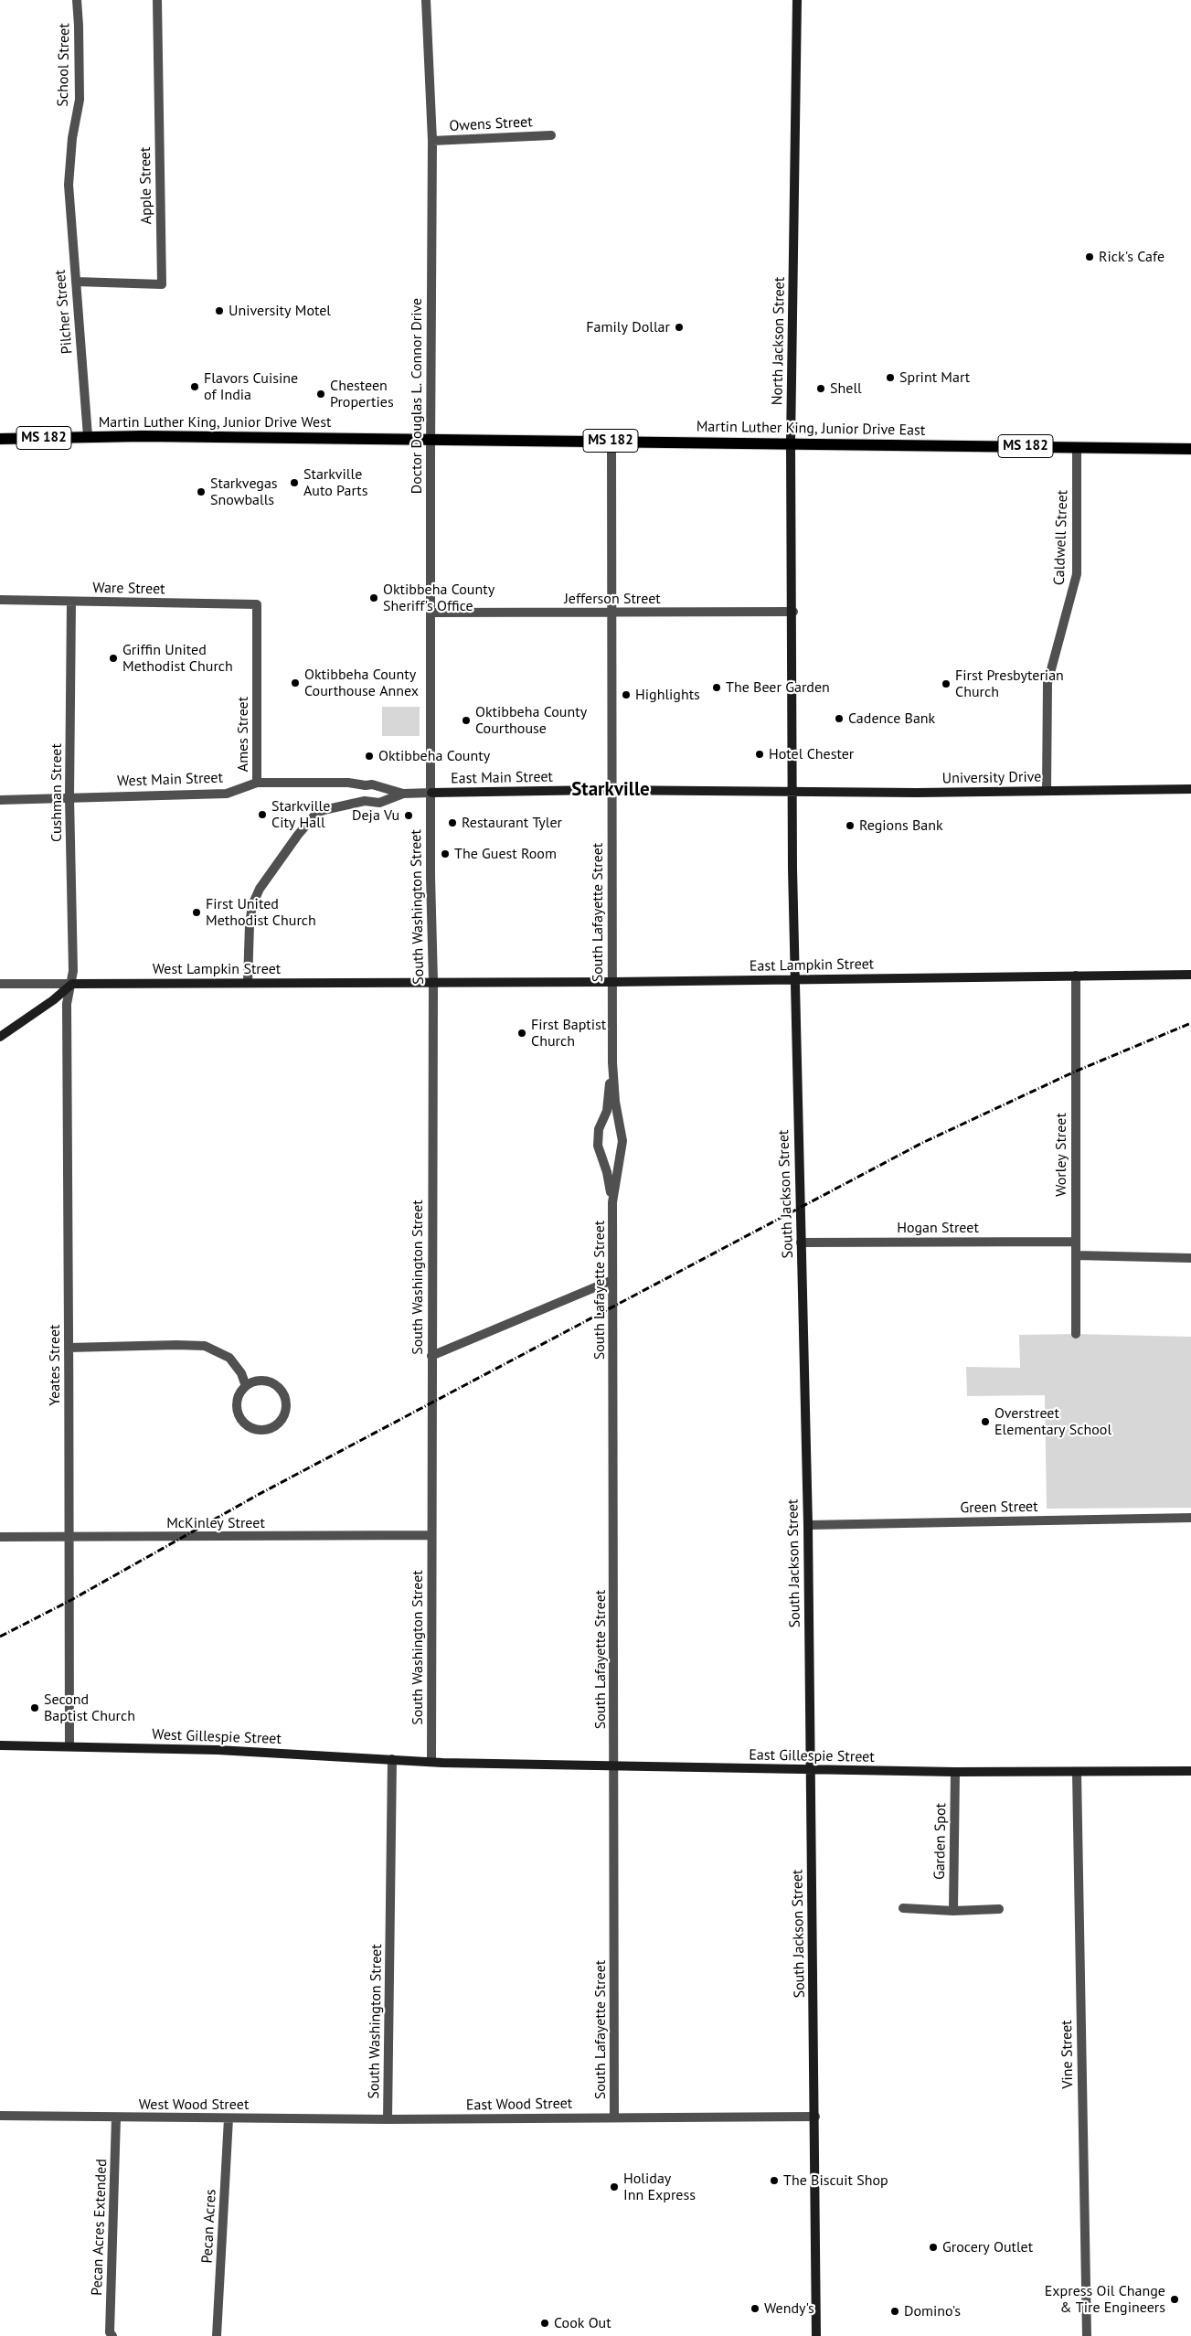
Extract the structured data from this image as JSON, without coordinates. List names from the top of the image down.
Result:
{
  "streets": {
    "main road": ["Martin Luther King, Junior Drive West", "Martin Luther King, Junior Drive East", "MS 182"],
    "street": [
      "School Street",
      "Owens Street",
      "Apple Street",
      "Pilcher Street",
      "North Jackson Street",
      "Doctor Douglas L. Connor Drive",
      "Caldwell Street",
      "Ware Street",
      "Jefferson Street",
      "Ames Street",
      "East Main Street",
      "University Drive",
      "West Main Street",
      "Cushman Street",
      "South Washington Street",
      "South Lafayette Street",
      "East Lampkin Street",
      "West Lampkin Street",
      "Worley Street",
      "South Jackson Street",
      "Hogan Street",
      "Yeates Street",
      "Green Street",
      "McKinley Street",
      "West Gillespie Street",
      "East Gillespie Street",
      "Garden Spot",
      "Vine Street",
      "West Wood Street",
      "East Wood Street",
      "Pecan Acres",
      "Pecan Acres Extended"
    ]
  },
  "crossings": [
    ["School Street", "Pilcher Street"],
    ["Owens Street", "Doctor Douglas L. Connor Drive"],
    ["Apple Street", "Pilcher Street"],
    ["Pilcher Street", "Martin Luther King, Junior Drive West"],
    ["North Jackson Street", "Martin Luther King, Junior Drive East"],
    ["North Jackson Street", "Jefferson Street"],
    ["North Jackson Street", "East Main Street"],
    ["North Jackson Street", "University Drive"],
    ["North Jackson Street", "South Jackson Street"],
    ["Doctor Douglas L. Connor Drive", "Martin Luther King, Junior Drive West"],
    ["Doctor Douglas L. Connor Drive", "Martin Luther King, Junior Drive East"],
    ["Doctor Douglas L. Connor Drive", "Jefferson Street"],
    ["Doctor Douglas L. Connor Drive", "East Main Street"],
    ["Doctor Douglas L. Connor Drive", "West Main Street"],
    ["Doctor Douglas L. Connor Drive", "South Washington Street"],
    ["Martin Luther King, Junior Drive West", "Martin Luther King, Junior Drive East"],
    ["Martin Luther King, Junior Drive East", "Caldwell Street"],
    ["Martin Luther King, Junior Drive East", "South Lafayette Street"],
    ["Caldwell Street", "University Drive"],
    ["Ware Street", "Ames Street"],
    ["Ware Street", "Cushman Street"],
    ["Jefferson Street", "South Lafayette Street"],
    ["Ames Street", "West Main Street"],
    ["East Main Street", "University Drive"],
    ["East Main Street", "West Main Street"],
    ["East Main Street", "South Washington Street"],
    ["East Main Street", "South Lafayette Street"],
    ["East Main Street", "South Jackson Street"],
    ["University Drive", "South Jackson Street"],
    ["West Main Street", "Cushman Street"],
    ["West Main Street", "South Washington Street"],
    ["Cushman Street", "West Lampkin Street"],
    ["Cushman Street", "Yeates Street"],
    ["South Washington Street", "East Lampkin Street"],
    ["South Washington Street", "West Lampkin Street"],
    ["South Washington Street", "McKinley Street"],
    ["South Washington Street", "West Gillespie Street"],
    ["South Washington Street", "East Gillespie Street"],
    ["South Washington Street", "West Wood Street"],
    ["South Washington Street", "East Wood Street"],
    ["South Lafayette Street", "East Lampkin Street"],
    ["South Lafayette Street", "East Gillespie Street"],
    ["South Lafayette Street", "East Wood Street"],
    ["East Lampkin Street", "West Lampkin Street"],
    ["East Lampkin Street", "Worley Street"],
    ["East Lampkin Street", "South Jackson Street"],
    ["West Lampkin Street", "Yeates Street"],
    ["Worley Street", "Hogan Street"],
    ["South Jackson Street", "Hogan Street"],
    ["South Jackson Street", "Green Street"],
    ["South Jackson Street", "East Gillespie Street"],
    ["South Jackson Street", "East Wood Street"],
    ["Yeates Street", "McKinley Street"],
    ["Yeates Street", "West Gillespie Street"],
    ["West Gillespie Street", "East Gillespie Street"],
    ["East Gillespie Street", "Garden Spot"],
    ["East Gillespie Street", "Vine Street"],
    ["West Wood Street", "East Wood Street"],
    ["West Wood Street", "Pecan Acres"],
    ["West Wood Street", "Pecan Acres Extended"]
  ],
  "districts": ["Starkville"],
  "places": [
    "Rick's Cafe",
    "University Motel",
    "Family Dollar",
    "Sprint Mart",
    "Flavors Cuisine of India",
    "Shell",
    "Chesteen Properties",
    "Starkville Auto Parts",
    "Starkvegas Snowballs",
    "Oktibbeha County Sheriff's Office",
    "Griffin United Methodist Church",
    "Oktibbeha County Courthouse Annex",
    "First Presbyterian Church",
    "The Beer Garden",
    "Highlights",
    "Cadence Bank",
    "Oktibbeha County Courthouse",
    "Hotel Chester",
    "Oktibbeha County",
    "Starkville City Hall",
    "Deja Vu",
    "Restaurant Tyler",
    "Regions Bank",
    "The Guest Room",
    "First United Methodist Church",
    "First Baptist Church",
    "Overstreet Elementary School",
    "Second Baptist Church",
    "The Biscuit Shop",
    "Holiday Inn Express",
    "Grocery Outlet",
    "Express Oil Change & Tire Engineers",
    "Wendy's",
    "Domino's",
    "Cook Out"
  ]
}
